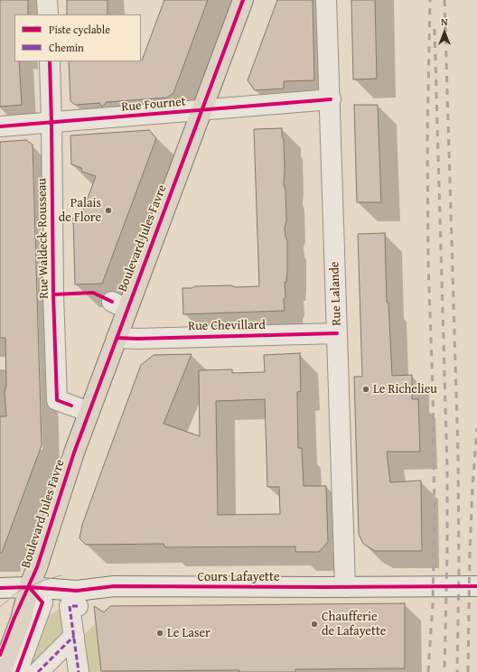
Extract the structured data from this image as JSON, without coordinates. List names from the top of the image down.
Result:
{
  "streets": {
    "main road": ["Boulevard Jules Favre"],
    "street": [
      "Rue Fournet",
      "Rue Waldeck-Rousseau",
      "Rue Lalande",
      "Rue Chevillard",
      "Cours Lafayette"
    ]
  },
  "crossings": [
    ["Rue Fournet", "Rue Waldeck-Rousseau"],
    ["Rue Fournet", "Boulevard Jules Favre"],
    ["Rue Fournet", "Rue Lalande"],
    ["Rue Waldeck-Rousseau", "Boulevard Jules Favre"],
    ["Boulevard Jules Favre", "Rue Chevillard"],
    ["Boulevard Jules Favre", "Cours Lafayette"],
    ["Rue Lalande", "Rue Chevillard"],
    ["Rue Lalande", "Cours Lafayette"]
  ],
  "places": [
    "Palais de Flore",
    "Le Richelieu",
    "Chaufferie de Lafayette",
    "Le Laser"
  ],
  "legend": ["Piste cyclable", "Chemin"],
  "north": "top"
}
